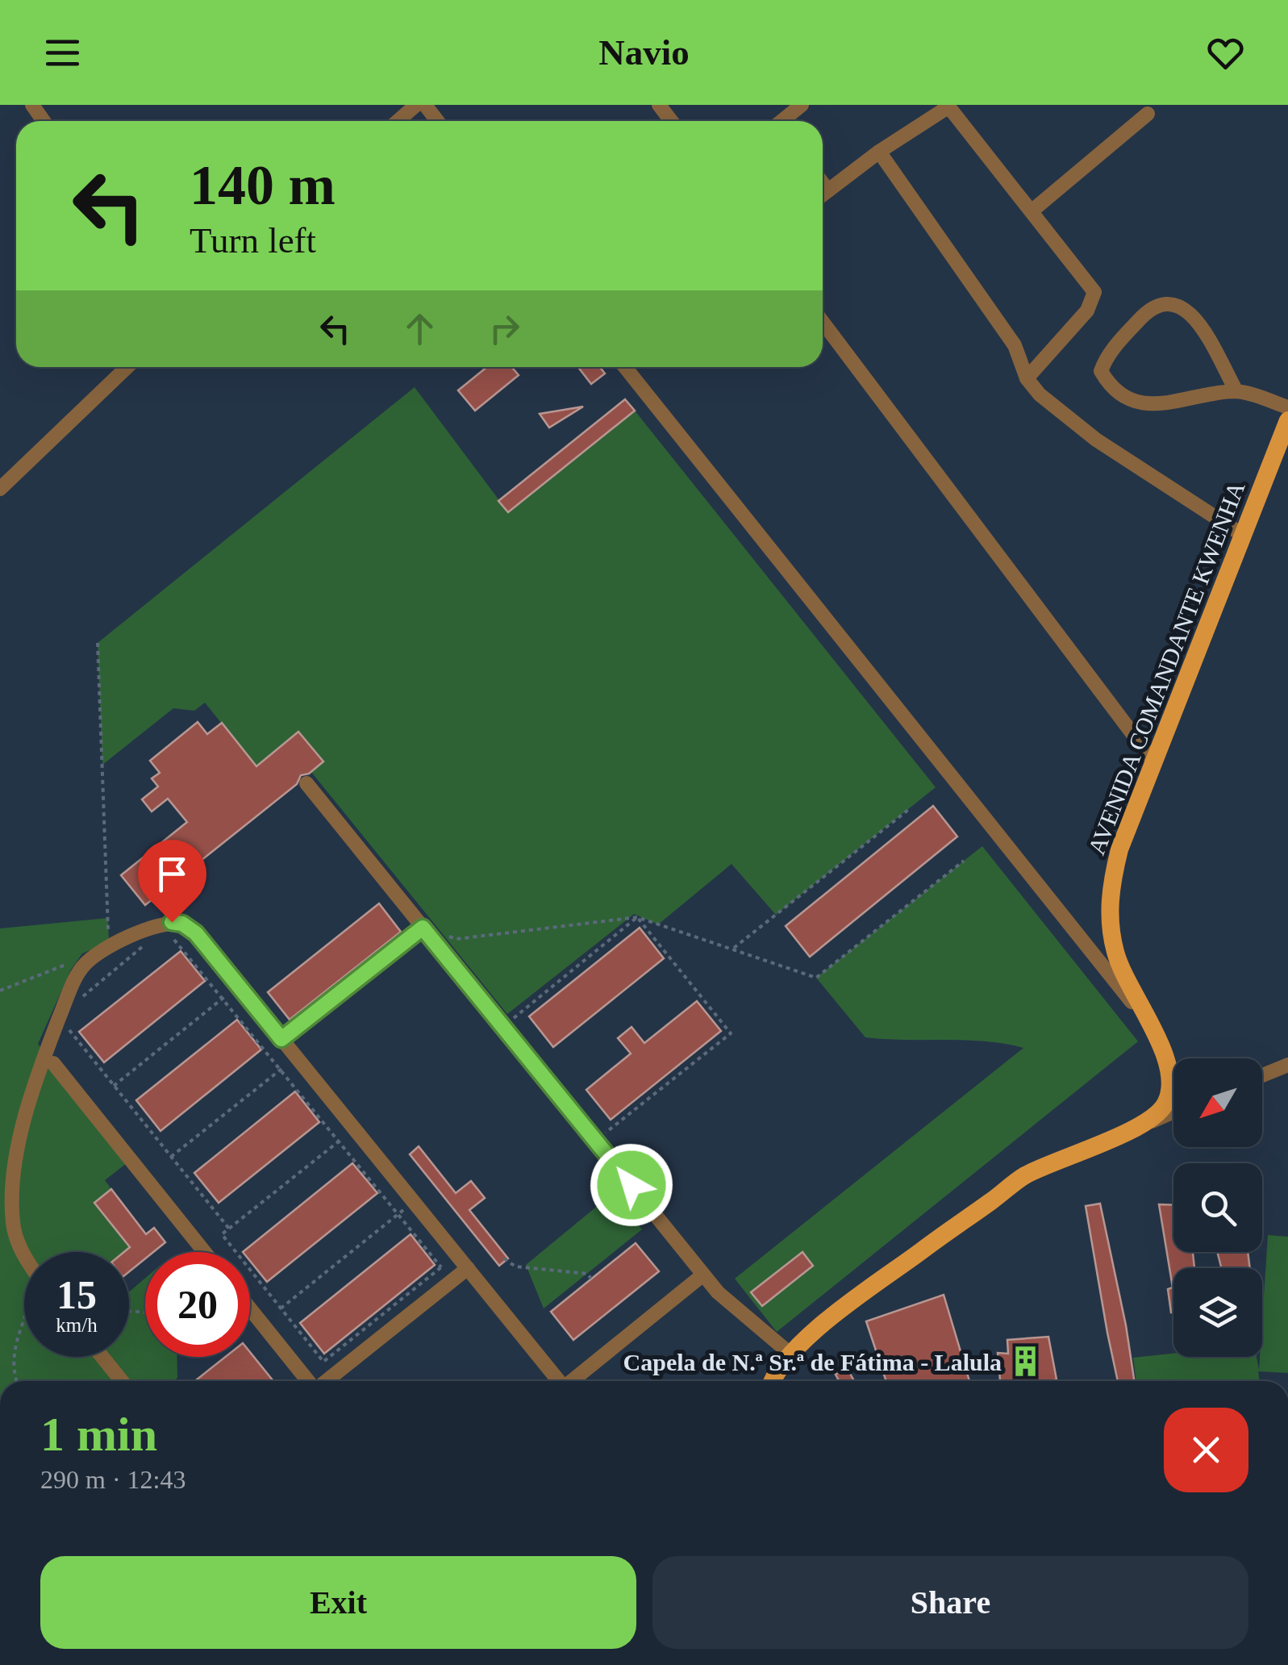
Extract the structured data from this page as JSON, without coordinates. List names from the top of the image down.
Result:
{
  "streets": {
    "main road": ["AVENIDA COMANDANTE KWENHA"]
  },
  "places": {
    "building": ["Capela de N.ª Sr.ª de Fátima - Lalula"]
  },
  "north": "bottom left",
  "page": {
    "header": "Navio",
    "turn": ["140 m", "Turn left"],
    "speed": "15 km/h",
    "limit": "20",
    "heading": ["1 min", "290 m · 12:43"],
    "buttons": ["Exit", "Share"]
  }
}
